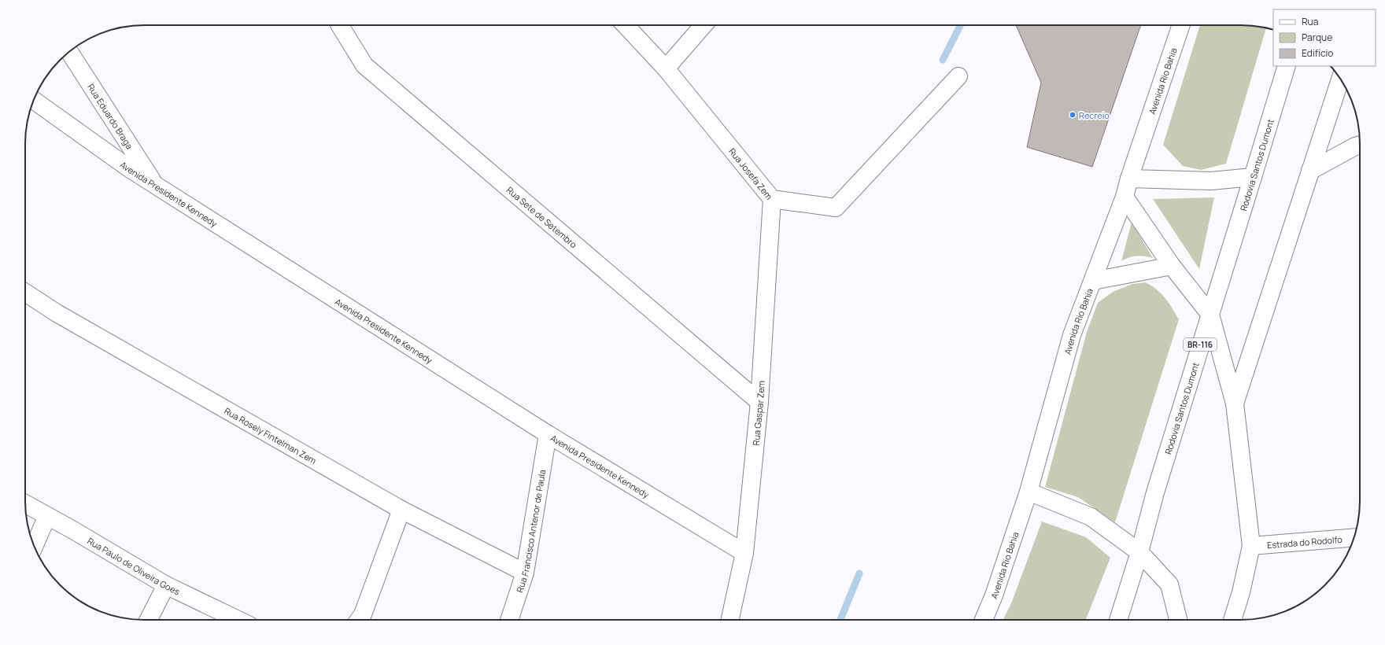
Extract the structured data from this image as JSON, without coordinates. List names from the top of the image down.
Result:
{
  "streets": {
    "main road": [
      "Avenida Rio Bahia",
      "Rua Eduardo Braga",
      "Rodovia Santos Dumont",
      "Rua Josefa Zem",
      "Avenida Presidente Kennedy",
      "Rua Sete de Setembro",
      "BR-116",
      "Rua Gaspar Zem",
      "Rua Rosely Fintelman Zem",
      "Rua Francisco Antenor de Paula",
      "Estrada do Rodolfo",
      "Rua Paulo de Oliveira Goes"
    ]
  },
  "crossings": [
    ["Rua Eduardo Braga", "Avenida Presidente Kennedy"],
    ["Rua Josefa Zem", "Rua Gaspar Zem"],
    ["Avenida Presidente Kennedy", "Rua Gaspar Zem"],
    ["Avenida Presidente Kennedy", "Rua Francisco Antenor de Paula"],
    ["Rua Sete de Setembro", "Rua Gaspar Zem"],
    ["Rua Rosely Fintelman Zem", "Rua Francisco Antenor de Paula"]
  ],
  "places": ["Recreio"],
  "legend": ["Rua", "Parque", "Edifício"]
}
